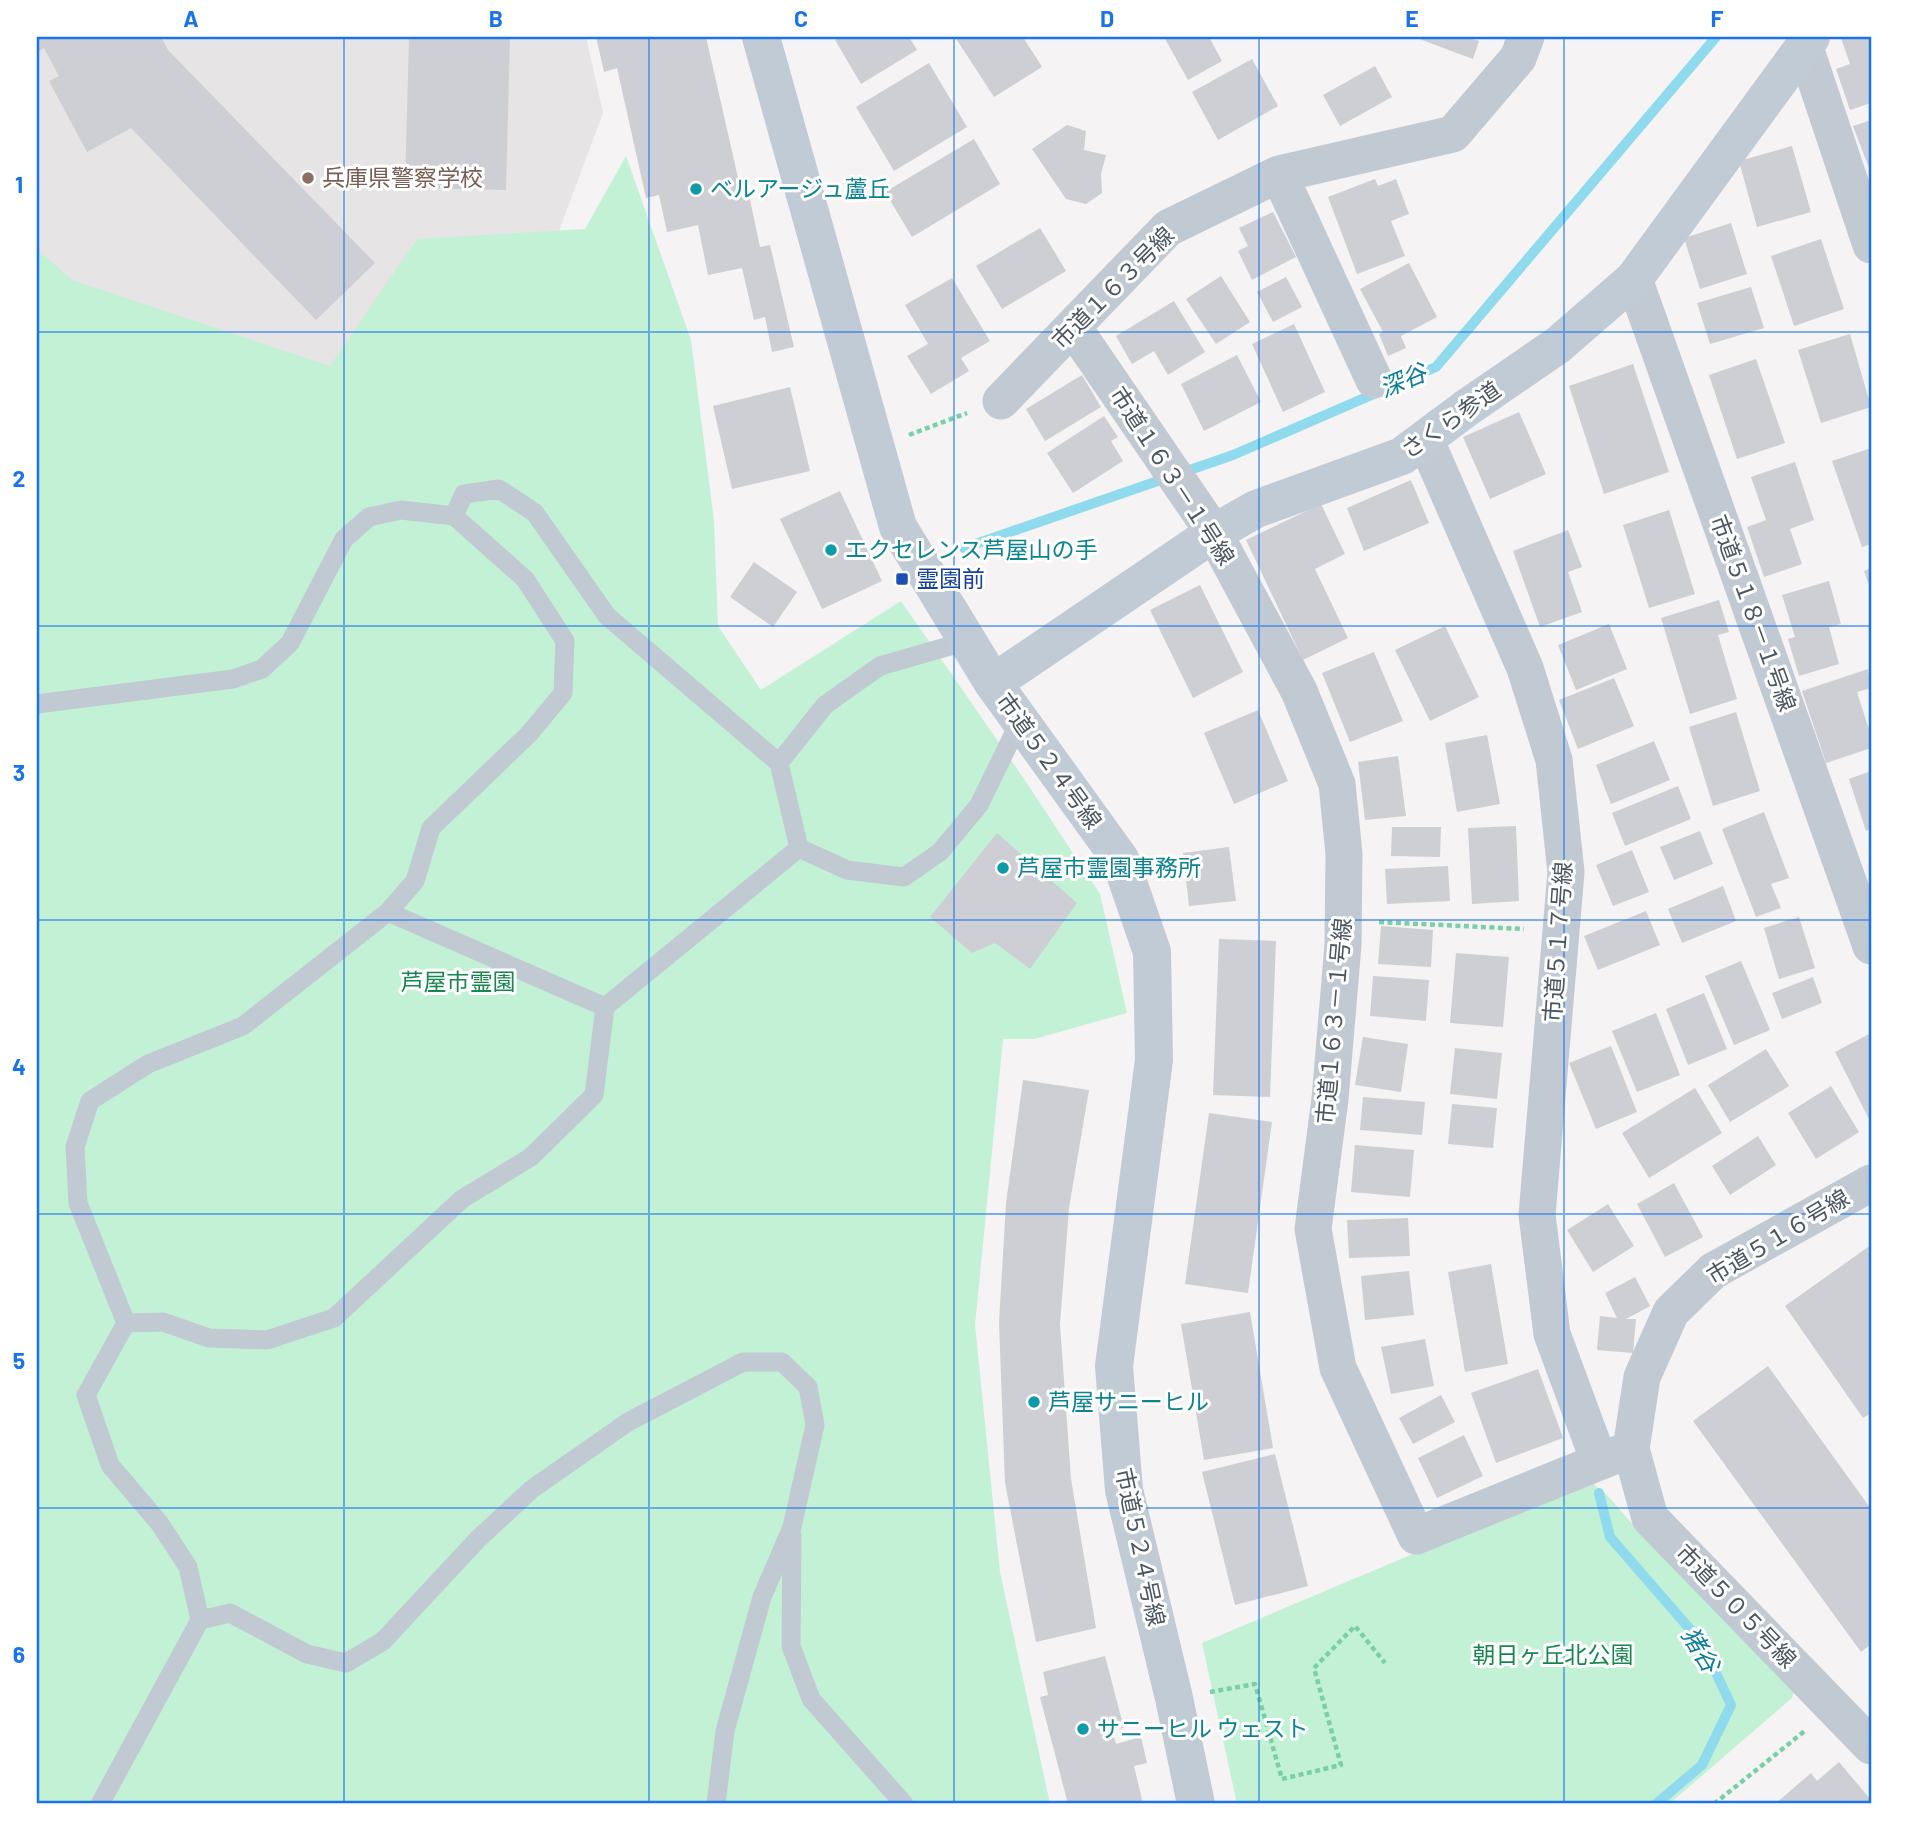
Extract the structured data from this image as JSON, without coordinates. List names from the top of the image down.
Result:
{
  "streets": {
    "street": [
      "市道１６３号線",
      "さくら参道",
      "市道１６３－１号線",
      "市道５１８－１号線",
      "市道５２４号線",
      "市道５１７号線",
      "市道５１６号線",
      "市道５０５号線"
    ]
  },
  "crossings": [
    ["市道１６３号線", "市道１６３－１号線"],
    ["さくら参道", "市道１６３－１号線"],
    ["さくら参道", "市道５１８－１号線"],
    ["さくら参道", "市道５２４号線"],
    ["さくら参道", "市道５１７号線"],
    ["市道１６３－１号線", "市道５１７号線"],
    ["市道１６３－１号線", "市道５１６号線"],
    ["市道１６３－１号線", "市道５０５号線"],
    ["市道５１７号線", "市道５１６号線"],
    ["市道５１７号線", "市道５０５号線"],
    ["市道５１６号線", "市道５０５号線"]
  ],
  "water": ["深谷", "猪谷"],
  "parks": ["芦屋市霊園", "朝日ヶ丘北公園"],
  "places": {
    "other": [
      "兵庫県警察学校",
      "ベルアージュ蘆丘",
      "エクセレンス芦屋山の手",
      "芦屋市霊園事務所",
      "芦屋サニーヒル",
      "サニーヒル ウェスト"
    ],
    "transit": ["霊園前"]
  },
  "grid": {
    "columns": [
      "A",
      "B",
      "C",
      "D",
      "E",
      "F"
    ],
    "rows": [
      "1",
      "2",
      "3",
      "4",
      "5",
      "6"
    ]
  }
}
